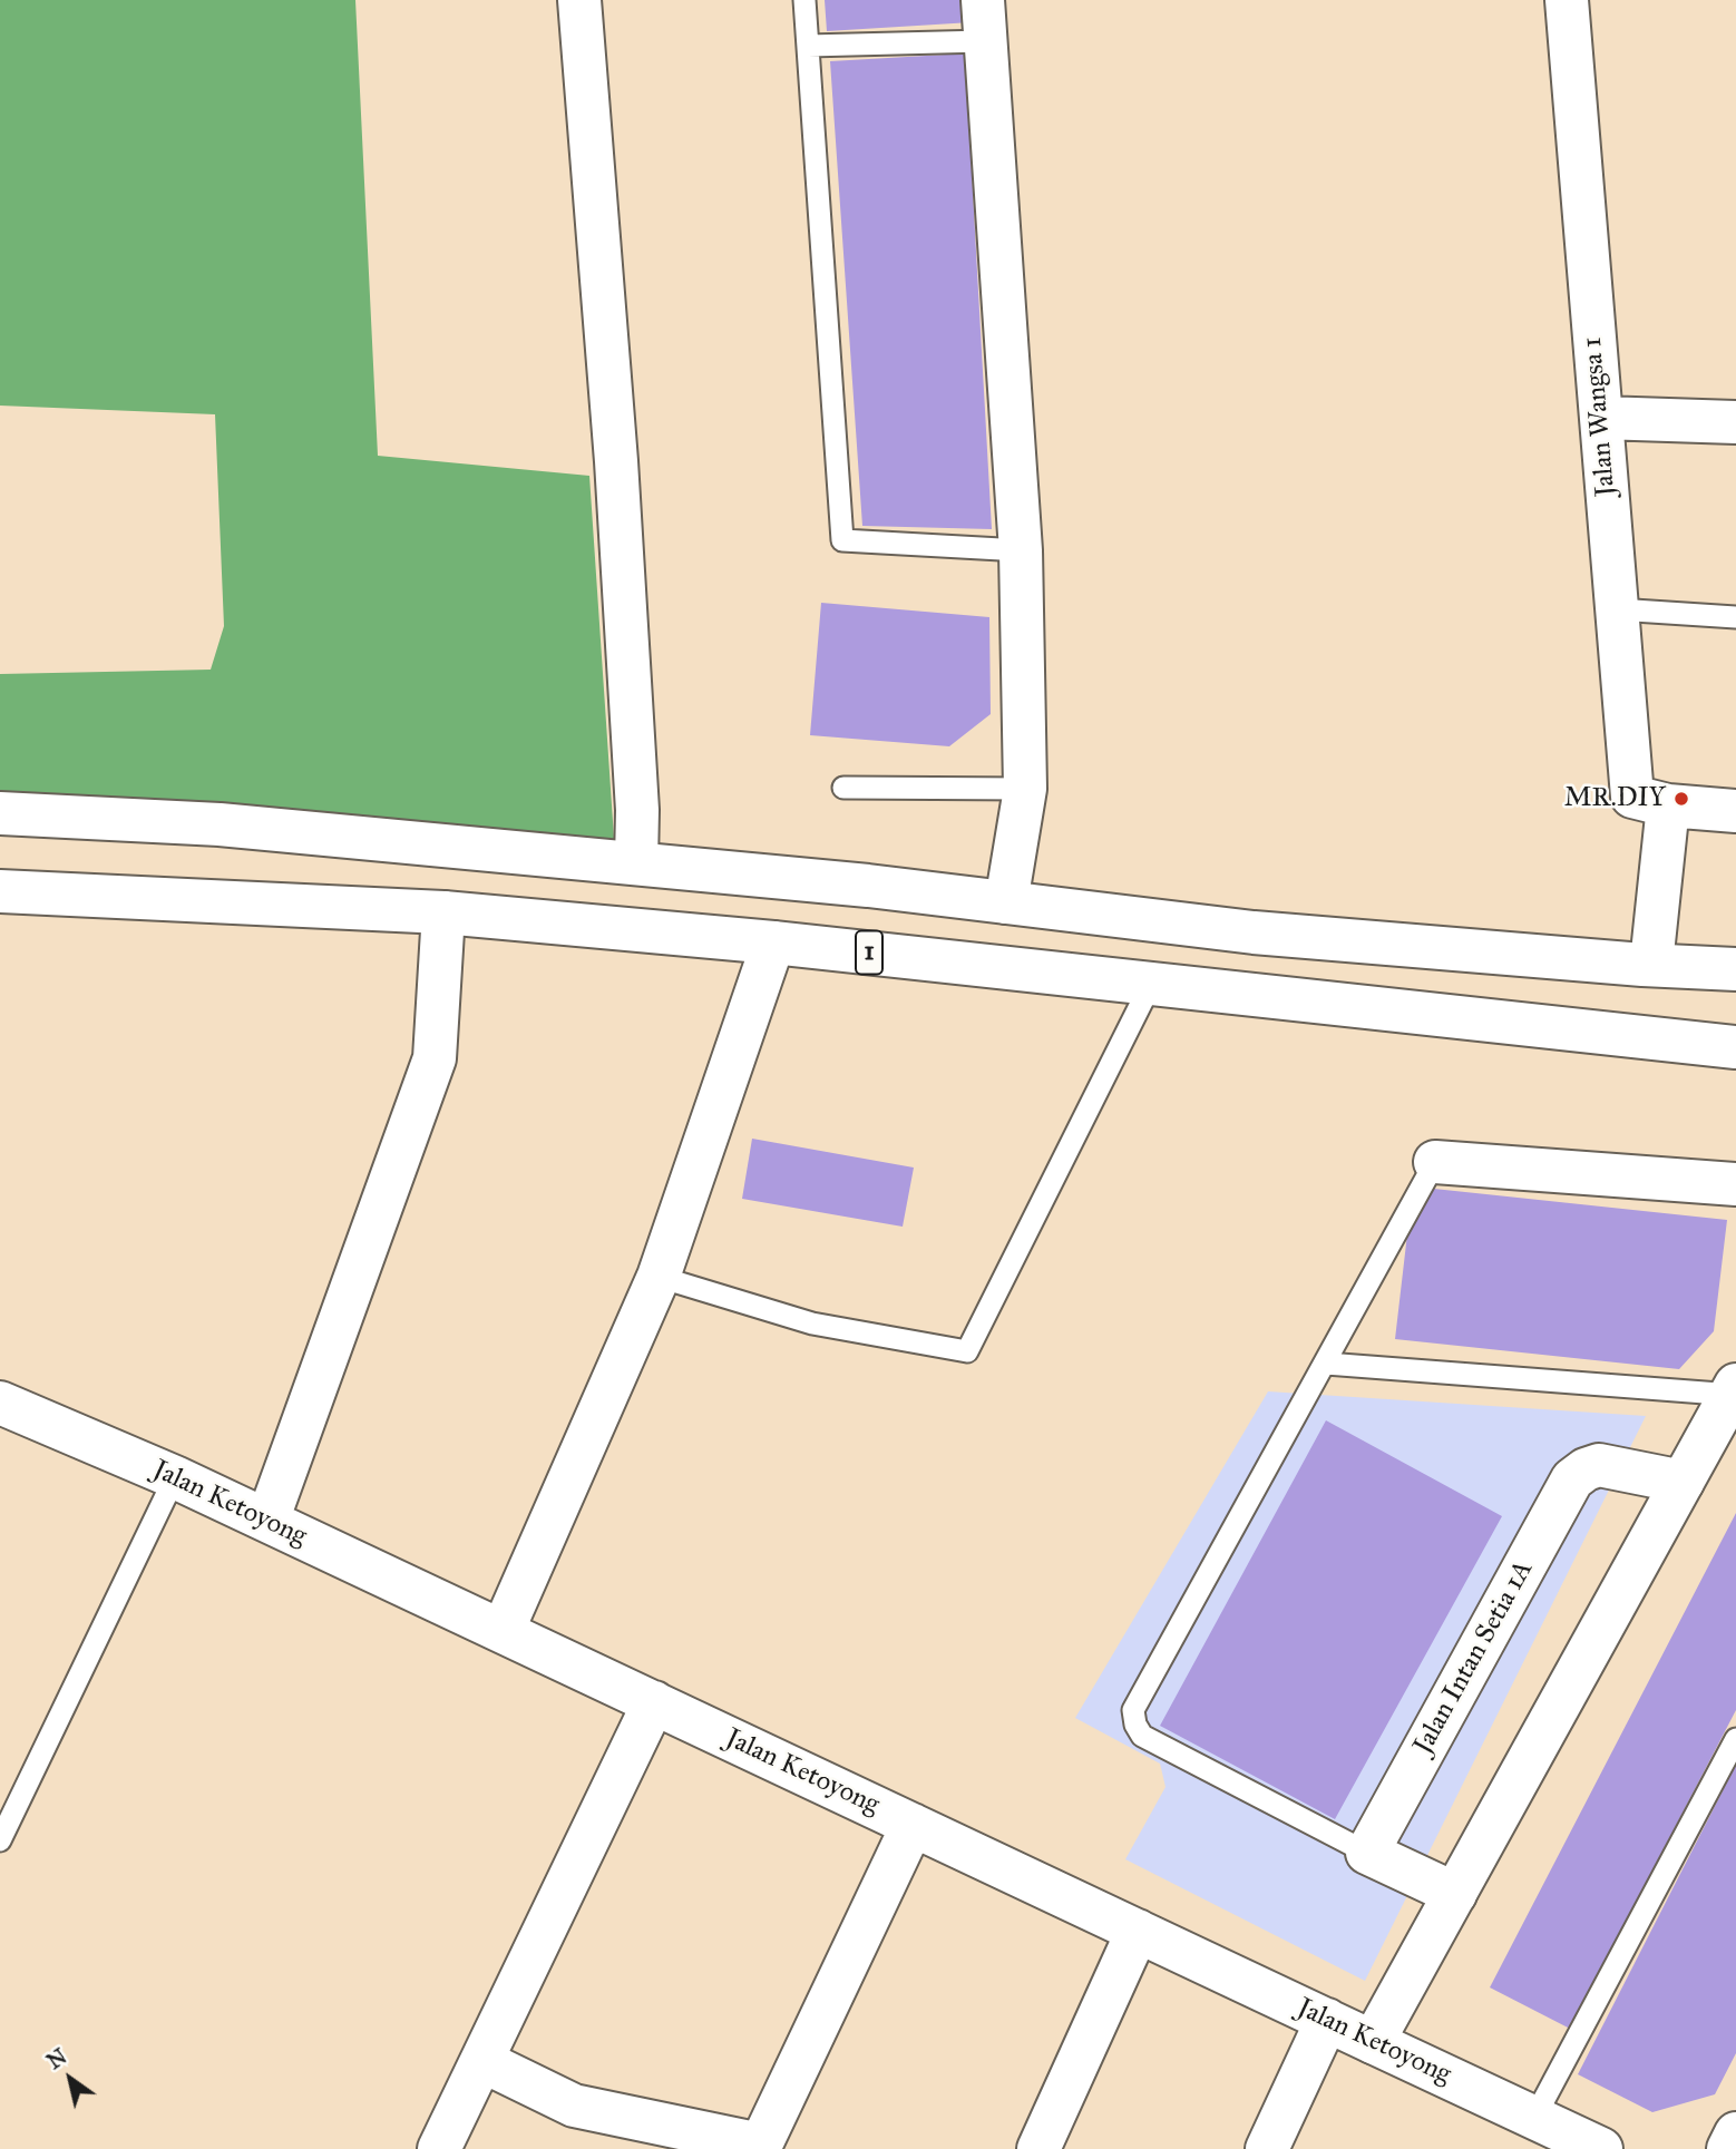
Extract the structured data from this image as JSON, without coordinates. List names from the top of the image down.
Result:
{
  "streets": {
    "street": [
      "Jalan Wangsa 1",
      "1",
      "Jalan Ketoyong",
      "Jalan Intan Setia 1A"
    ]
  },
  "places": ["MR.DIY"],
  "north": "top left"
}
